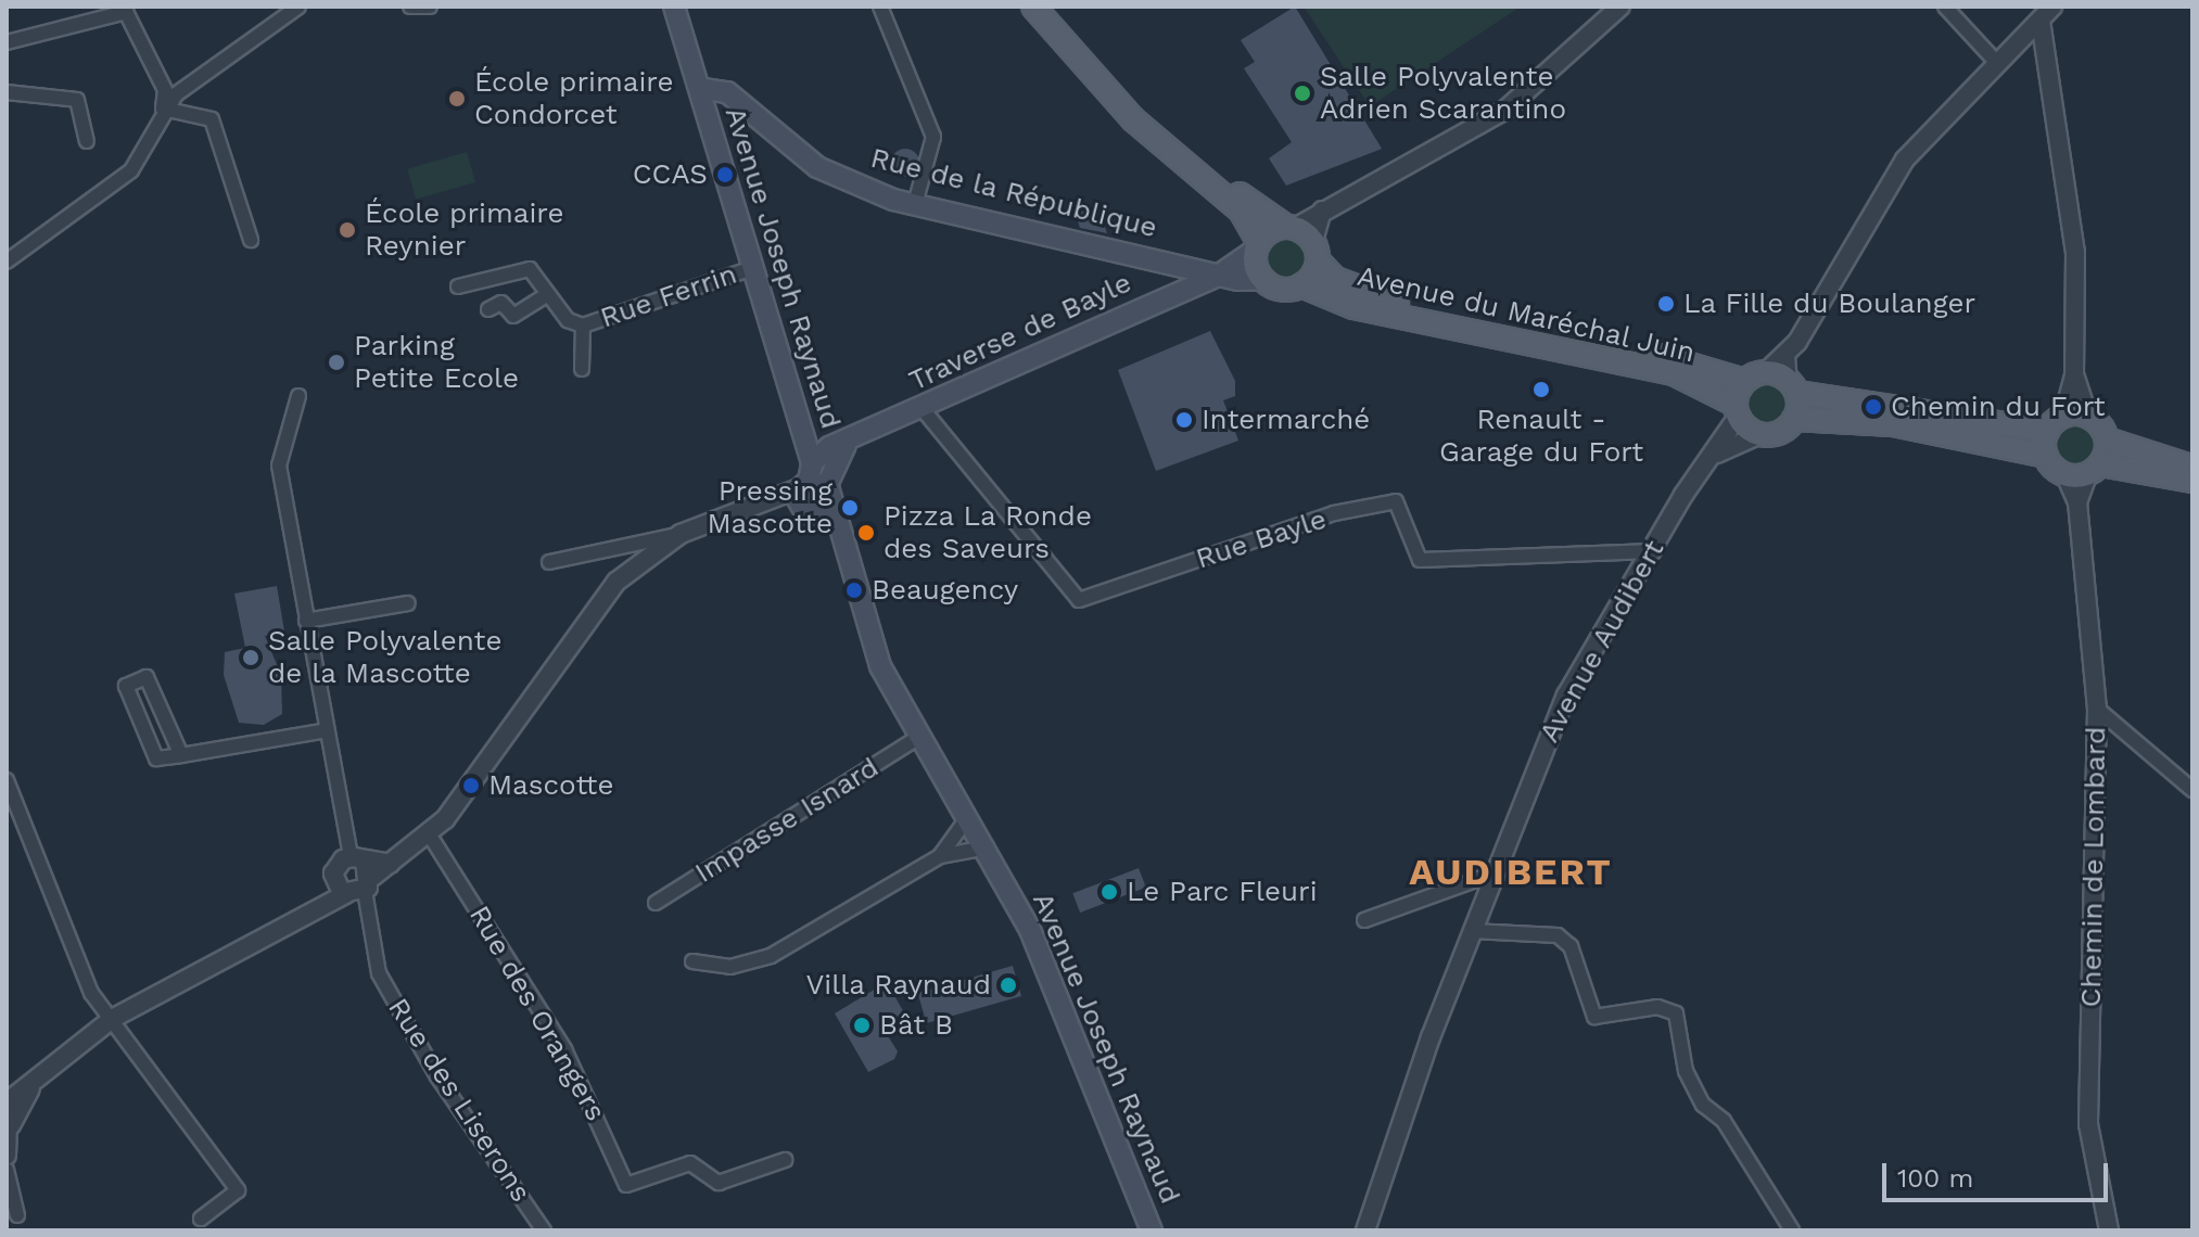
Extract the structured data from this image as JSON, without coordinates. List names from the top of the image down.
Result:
{
  "streets": {
    "main road": [
      "Rue de la République",
      "Avenue Joseph Raynaud",
      "Avenue du Maréchal Juin",
      "Traverse de Bayle"
    ],
    "street": [
      "Rue Ferrin",
      "Rue Bayle",
      "Avenue Audibert",
      "Impasse Isnard",
      "Chemin de Lombard",
      "Rue des Orangers",
      "Rue des Liserons"
    ]
  },
  "crossings": [
    ["Rue de la République", "Avenue Joseph Raynaud"],
    ["Rue de la République", "Traverse de Bayle"],
    ["Avenue Joseph Raynaud", "Rue Ferrin"],
    ["Avenue Joseph Raynaud", "Traverse de Bayle"],
    ["Avenue Joseph Raynaud", "Impasse Isnard"],
    ["Avenue du Maréchal Juin", "Traverse de Bayle"],
    ["Avenue du Maréchal Juin", "Avenue Audibert"],
    ["Traverse de Bayle", "Rue Bayle"],
    ["Rue Bayle", "Avenue Audibert"]
  ],
  "districts": ["AUDIBERT"],
  "places": [
    "Salle Polyvalente Adrien Scarantino",
    "École primaire Condorcet",
    "CCAS",
    "École primaire Reynier",
    "La Fille du Boulanger",
    "Parking Petite Ecole",
    "Renault - Garage du Fort",
    "Chemin du Fort",
    "Intermarché",
    "Pressing Mascotte",
    "Pizza La Ronde des Saveurs",
    "Beaugency",
    "Salle Polyvalente de la Mascotte",
    "Mascotte",
    "Le Parc Fleuri",
    "Villa Raynaud",
    "Bât B"
  ],
  "scale_bar": "100 m"
}
